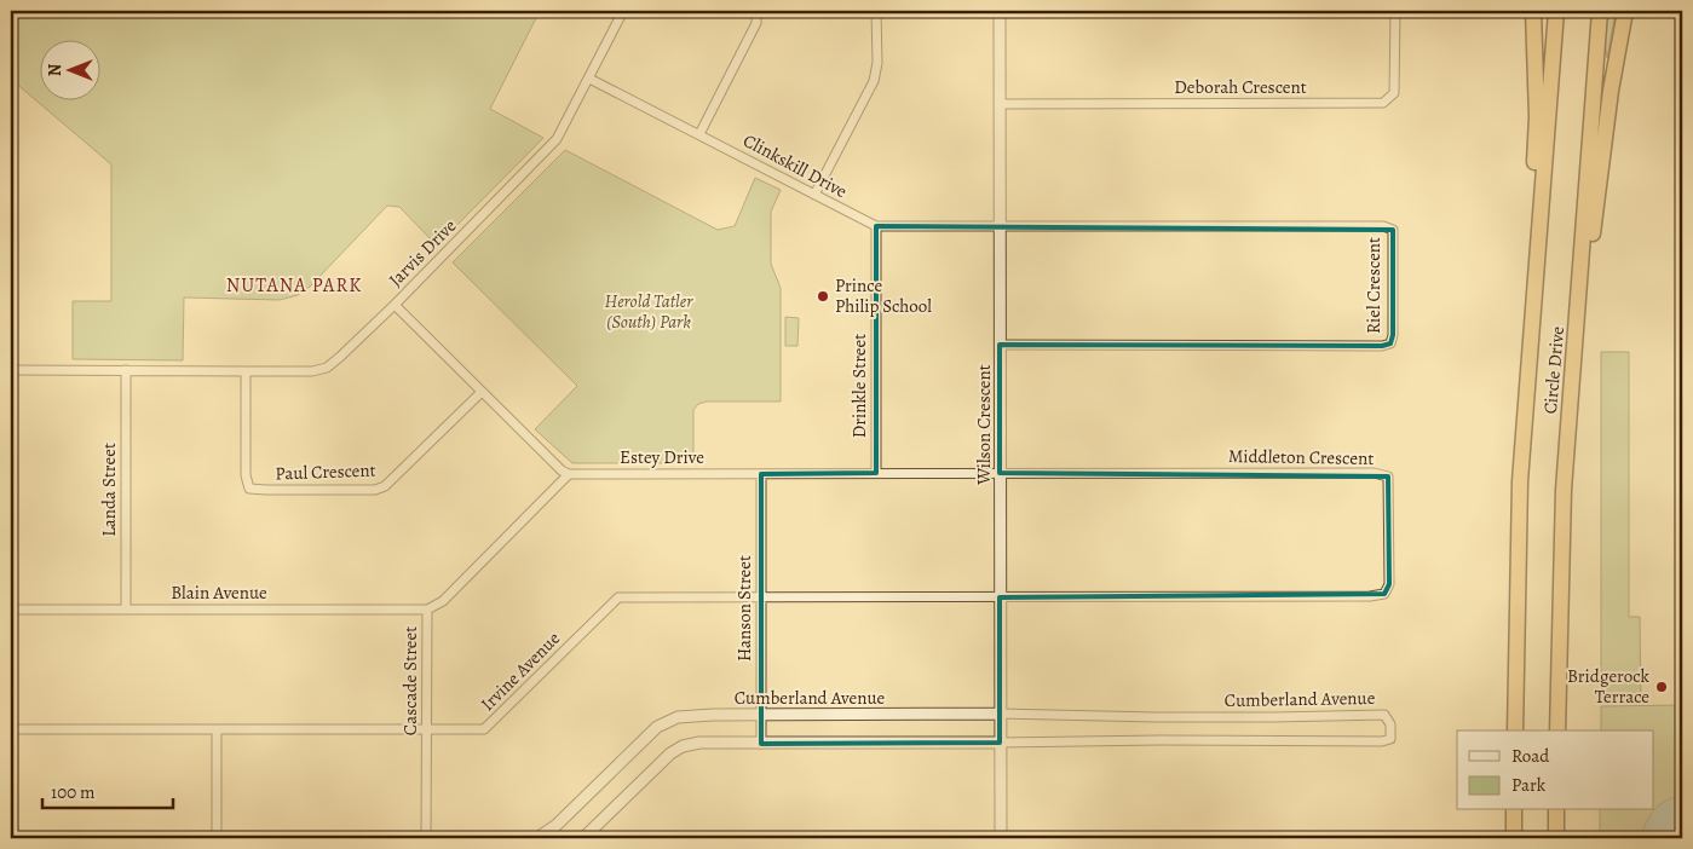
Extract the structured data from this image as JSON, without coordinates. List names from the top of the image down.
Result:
{
  "streets": {
    "highway": ["Circle Drive"],
    "street": [
      "Deborah Crescent",
      "Clinkskill Drive",
      "Jarvis Drive",
      "Riel Crescent",
      "Drinkle Street",
      "Wilson Crescent",
      "Estey Drive",
      "Middleton Crescent",
      "Paul Crescent",
      "Landa Street",
      "Blain Avenue",
      "Hanson Street",
      "Irvine Avenue",
      "Cascade Street",
      "Cumberland Avenue"
    ]
  },
  "crossings": [
    ["Deborah Crescent", "Wilson Crescent"],
    ["Clinkskill Drive", "Jarvis Drive"],
    ["Clinkskill Drive", "Riel Crescent"],
    ["Clinkskill Drive", "Drinkle Street"],
    ["Clinkskill Drive", "Wilson Crescent"],
    ["Jarvis Drive", "Paul Crescent"],
    ["Jarvis Drive", "Landa Street"],
    ["Riel Crescent", "Wilson Crescent"],
    ["Drinkle Street", "Estey Drive"],
    ["Wilson Crescent", "Estey Drive"],
    ["Wilson Crescent", "Middleton Crescent"],
    ["Wilson Crescent", "Irvine Avenue"],
    ["Wilson Crescent", "Cumberland Avenue"],
    ["Estey Drive", "Middleton Crescent"],
    ["Estey Drive", "Hanson Street"],
    ["Estey Drive", "Cascade Street"],
    ["Middleton Crescent", "Irvine Avenue"],
    ["Landa Street", "Blain Avenue"],
    ["Blain Avenue", "Cascade Street"],
    ["Hanson Street", "Irvine Avenue"],
    ["Hanson Street", "Cumberland Avenue"],
    ["Irvine Avenue", "Cascade Street"]
  ],
  "districts": ["NUTANA PARK"],
  "parks": ["Herold Tatler (South) Park"],
  "places": ["Prince Philip School", "Bridgerock Terrace"],
  "legend": ["Road", "Park"],
  "scale_bar": "100 m",
  "north": "left"
}
